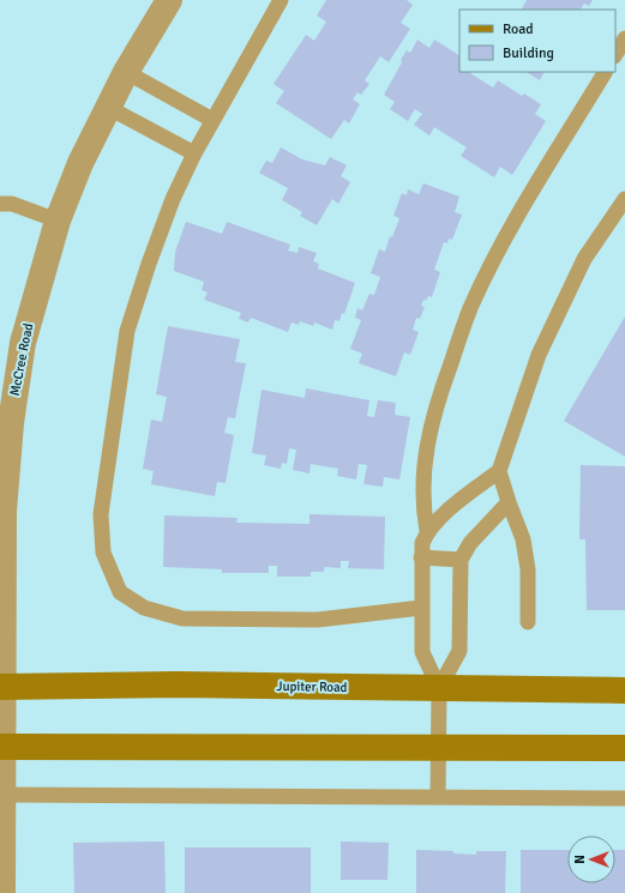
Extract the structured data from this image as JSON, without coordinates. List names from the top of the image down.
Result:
{
  "streets": {
    "main road": ["Jupiter Road"],
    "street": ["McCree Road"]
  },
  "crossings": [
    ["McCree Road", "Jupiter Road"]
  ],
  "legend": ["Road", "Building"],
  "north": "left"
}
